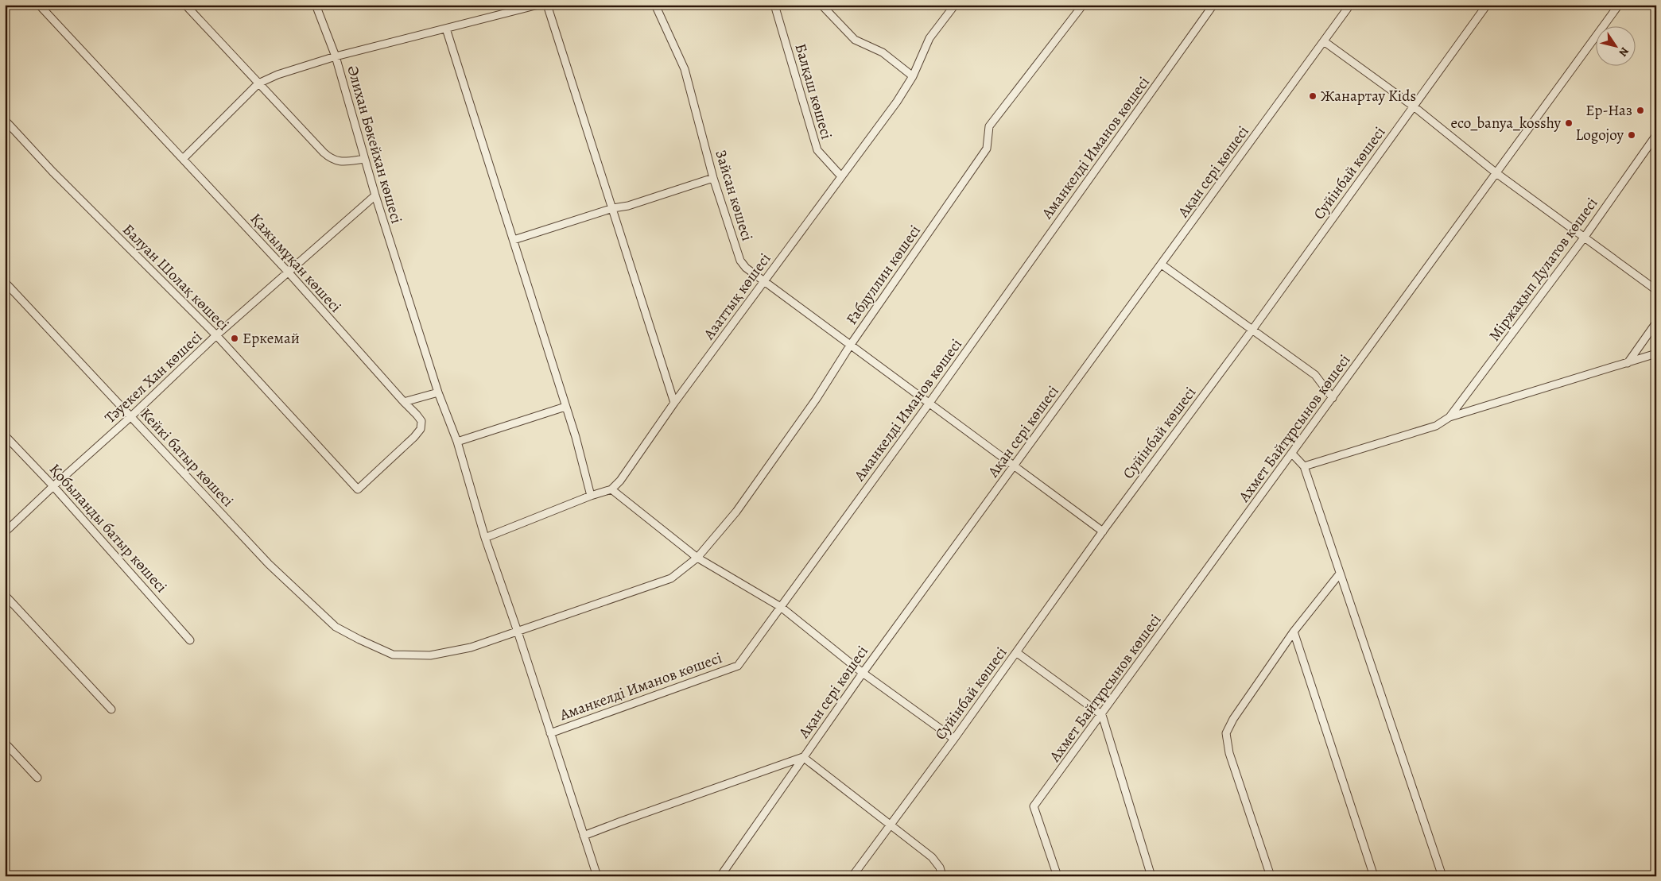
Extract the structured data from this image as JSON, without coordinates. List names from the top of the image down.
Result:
{
  "streets": {
    "street": [
      "Балқаш көшесі",
      "Әлихан Бөкейхан көшесі",
      "Аманкелді Иманов көшесі",
      "Ақан сері көшесі",
      "Суйінбай көшесі",
      "Зайсан көшесі",
      "Қажымұқан көшесі",
      "Міржақып Дулатов көшесі",
      "Ғабдуллин көшесі",
      "Балуан Шолақ көшесі",
      "Азаттық көшесі",
      "Тәуекел Хан көшесі",
      "Ахмет Байтұрсынов көшесі",
      "Кейкі батыр көшесі",
      "Қобыланды батыр көшесі"
    ]
  },
  "crossings": [
    ["Балқаш көшесі", "Азаттық көшесі"],
    ["Әлихан Бөкейхан көшесі", "Тәуекел Хан көшесі"],
    ["Аманкелді Иманов көшесі", "Зайсан көшесі"],
    ["Ақан сері көшесі", "Зайсан көшесі"],
    ["Суйінбай көшесі", "Зайсан көшесі"],
    ["Зайсан көшесі", "Ғабдуллин көшесі"],
    ["Зайсан көшесі", "Азаттық көшесі"],
    ["Қажымұқан көшесі", "Балуан Шолақ көшесі"],
    ["Қажымұқан көшесі", "Тәуекел Хан көшесі"],
    ["Ғабдуллин көшесі", "Кейкі батыр көшесі"],
    ["Балуан Шолақ көшесі", "Тәуекел Хан көшесі"],
    ["Тәуекел Хан көшесі", "Кейкі батыр көшесі"],
    ["Тәуекел Хан көшесі", "Қобыланды батыр көшесі"]
  ],
  "places": [
    "Жанартау Kids",
    "Ер-Наз",
    "eco_banya_kosshy",
    "Logojoy",
    "Еркемай"
  ],
  "north": "bottom right"
}
